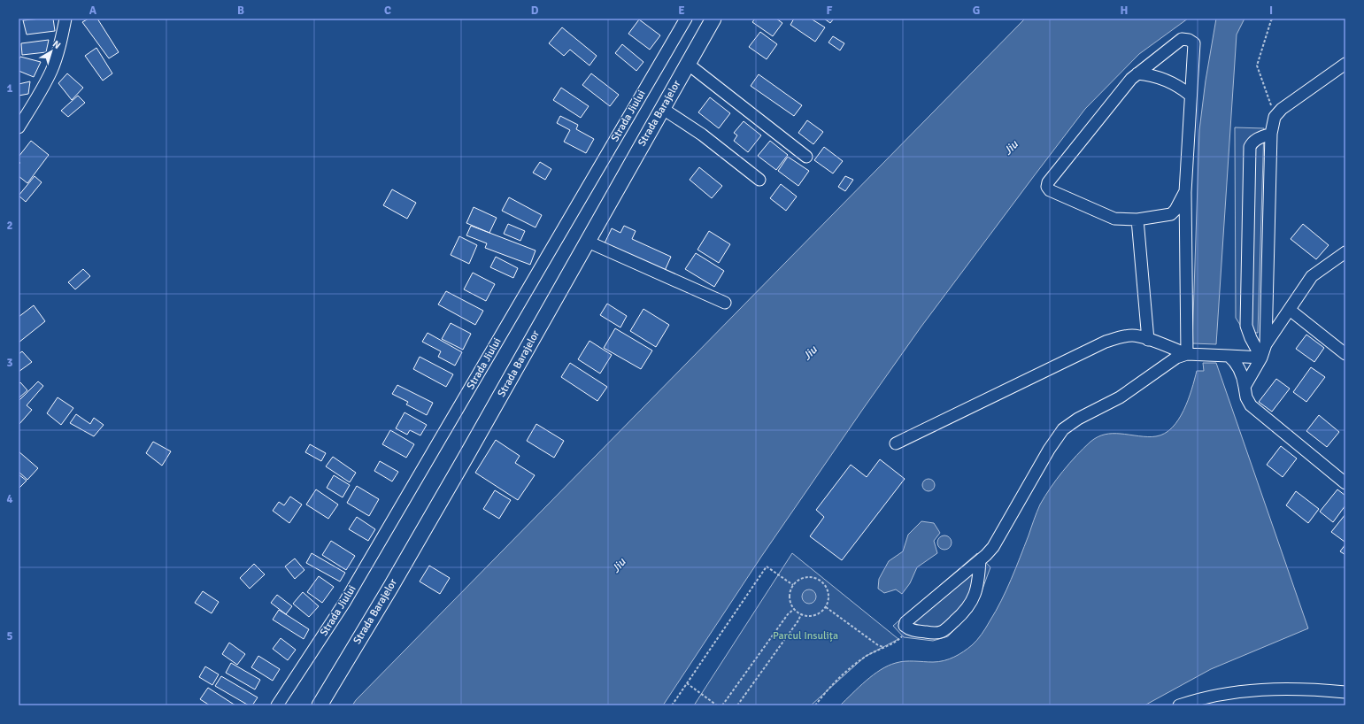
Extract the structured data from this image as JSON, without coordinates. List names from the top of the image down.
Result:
{
  "streets": {
    "main road": ["Strada Barajelor"],
    "street": ["Strada Jiului"]
  },
  "water": ["Jiu"],
  "parks": ["Parcul Insulița"],
  "north": "top right",
  "grid": {
    "columns": [
      "A",
      "B",
      "C",
      "D",
      "E",
      "F",
      "G",
      "H",
      "I"
    ],
    "rows": [
      "1",
      "2",
      "3",
      "4",
      "5"
    ]
  }
}
